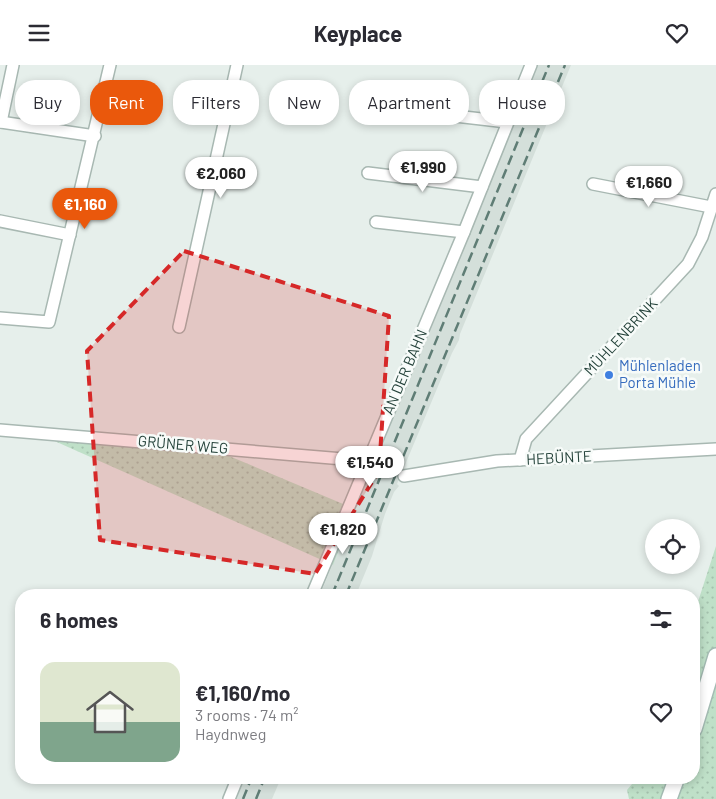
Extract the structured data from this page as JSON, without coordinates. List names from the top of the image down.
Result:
{
  "streets": {
    "street": [
      "MÜHLENBRINK",
      "AN DER BAHN",
      "GRÜNER WEG",
      "HEBÜNTE"
    ]
  },
  "crossings": [
    ["MÜHLENBRINK", "HEBÜNTE"],
    ["AN DER BAHN", "GRÜNER WEG"]
  ],
  "places": ["Mühlenladen Porta Mühle"],
  "page": {
    "header": "Keyplace",
    "chip": [
      "Buy",
      "Rent",
      "Filters",
      "New",
      "Apartment",
      "House"
    ],
    "price": [
      "€1,990",
      "€2,060",
      "€1,660",
      "€1,160",
      "€1,540",
      "€1,820"
    ],
    "heading": "6 homes",
    "list": [
      {
        "name": "€1,160/mo",
        "note": "3 rooms · 74 m² · Haydnweg"
      }
    ]
  }
}
